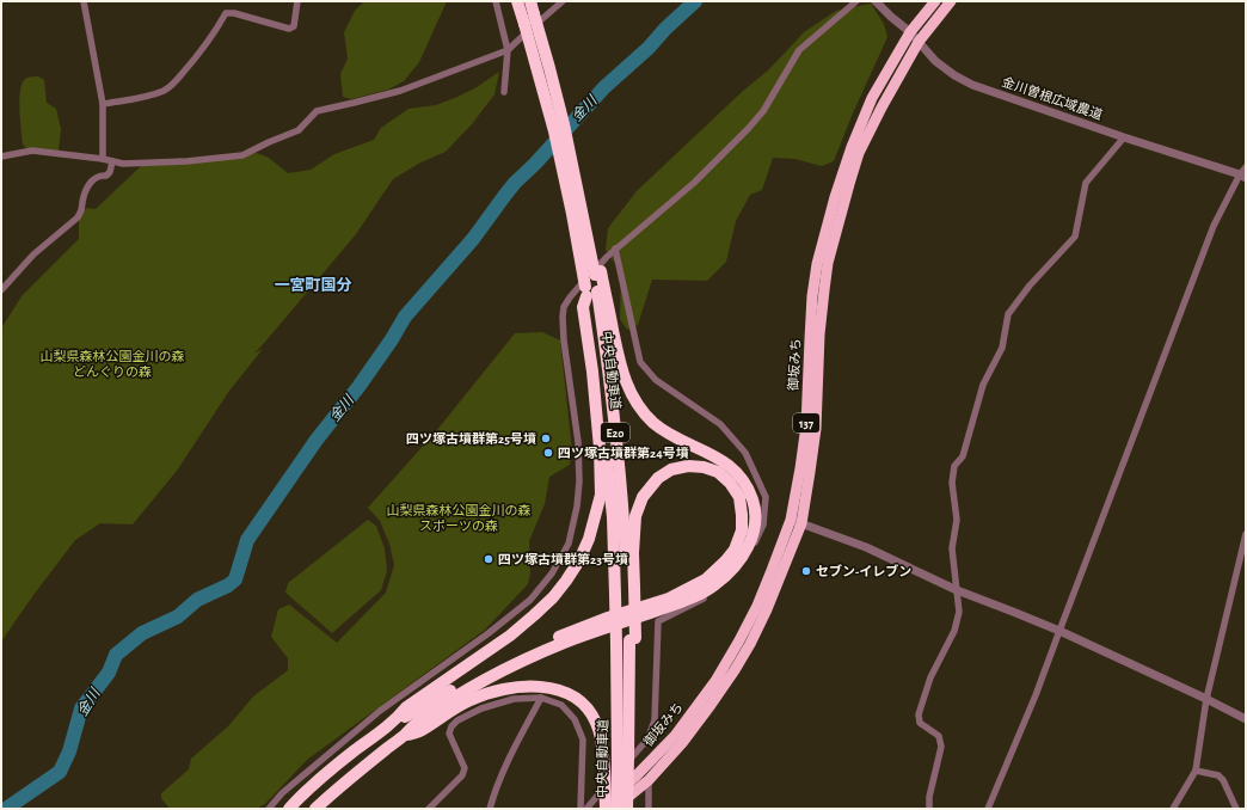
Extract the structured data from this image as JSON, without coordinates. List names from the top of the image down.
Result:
{
  "streets": {
    "highway": [
      "御坂みち",
      "中央自動車道",
      "137",
      "E20"
    ],
    "street": ["金川曽根広域農道"]
  },
  "crossings": [
    ["金川曽根広域農道", "御坂みち"],
    ["御坂みち", "中央自動車道"]
  ],
  "districts": ["一宮町国分"],
  "water": ["金川"],
  "parks": ["山梨県森林公園金川の森 どんぐりの森", "山梨県森林公園金川の森 スポーツの森"],
  "places": [
    "四ツ塚古墳群第25号墳",
    "四ツ塚古墳群第24号墳",
    "四ツ塚古墳群第23号墳",
    "セブン-イレブン"
  ]
}
